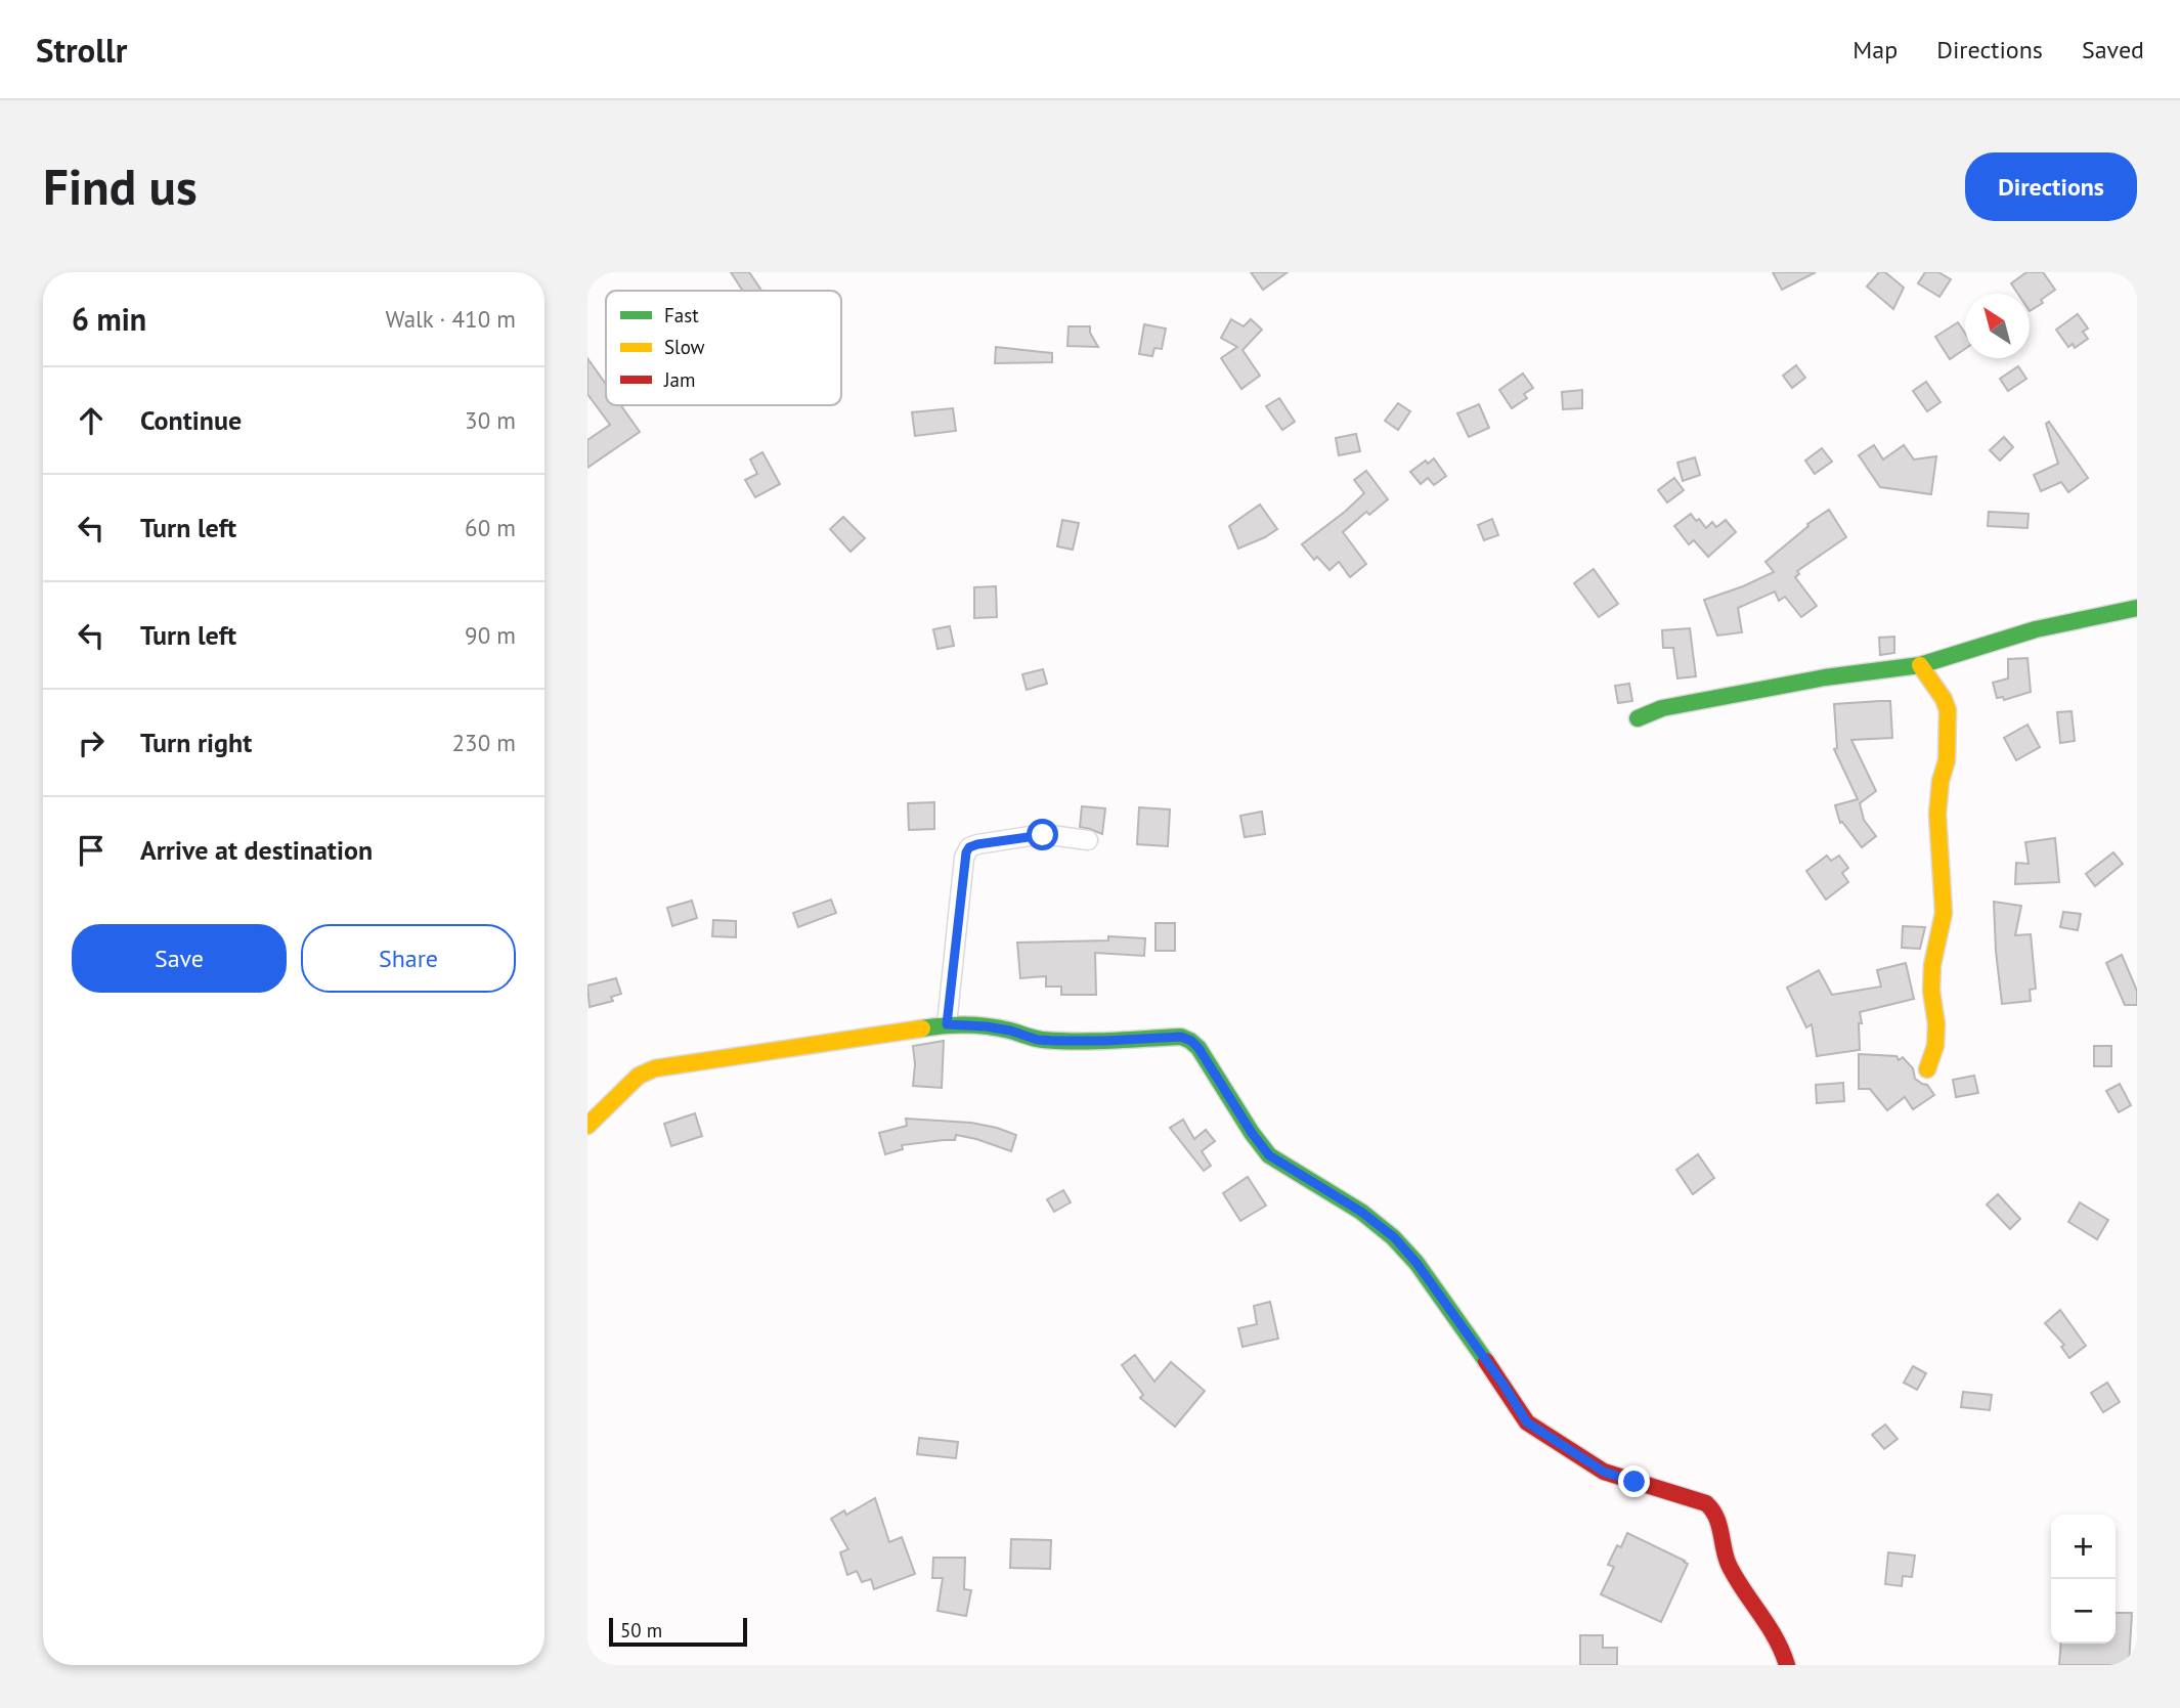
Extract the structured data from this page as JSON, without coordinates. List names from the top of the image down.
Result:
{
  "legend": ["Fast", "Slow", "Jam"],
  "scale_bar": "50 m",
  "north": "top left",
  "page": {
    "header": "Strollr",
    "nav": ["Map", "Directions", "Saved"],
    "buttons": [
      "Directions",
      ["Save", "Share"]
    ],
    "title": "Find us",
    "heading": ["6 min", "Walk · 410 m"],
    "list": [
      ["Continue", "30 m"],
      ["Turn left", "60 m"],
      ["Turn left", "90 m"],
      ["Turn right", "230 m"],
      "Arrive at destination"
    ],
    "map_buttons": ["+", "−"],
    "scale": "50 m"
  }
}
